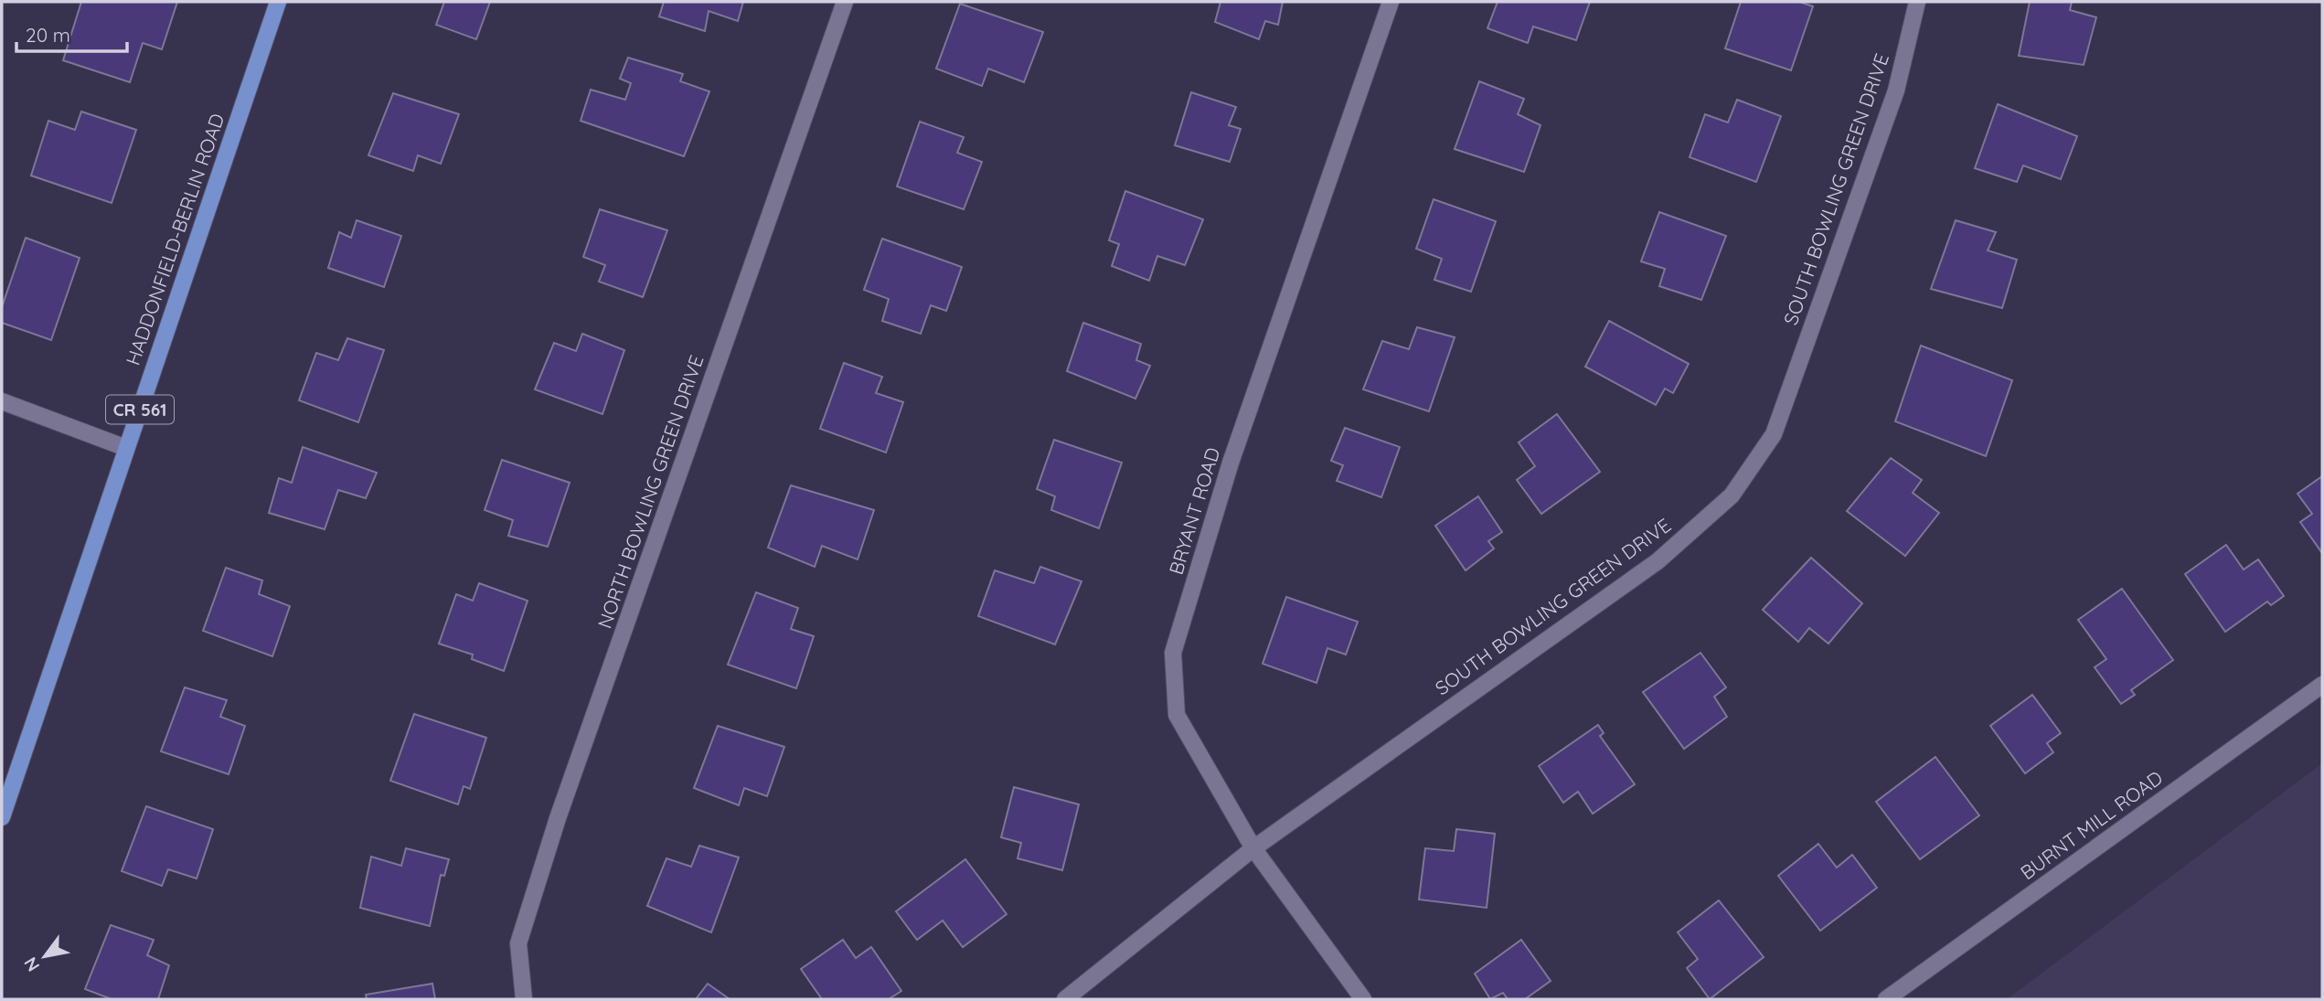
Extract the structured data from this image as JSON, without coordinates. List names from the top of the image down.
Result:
{
  "streets": {
    "main road": ["HADDONFIELD-BERLIN ROAD", "CR 561"],
    "street": [
      "SOUTH BOWLING GREEN DRIVE",
      "NORTH BOWLING GREEN DRIVE",
      "BRYANT ROAD",
      "BURNT MILL ROAD"
    ]
  },
  "crossings": [
    ["SOUTH BOWLING GREEN DRIVE", "BRYANT ROAD"]
  ],
  "scale_bar": "20 m",
  "north": "bottom left"
}
